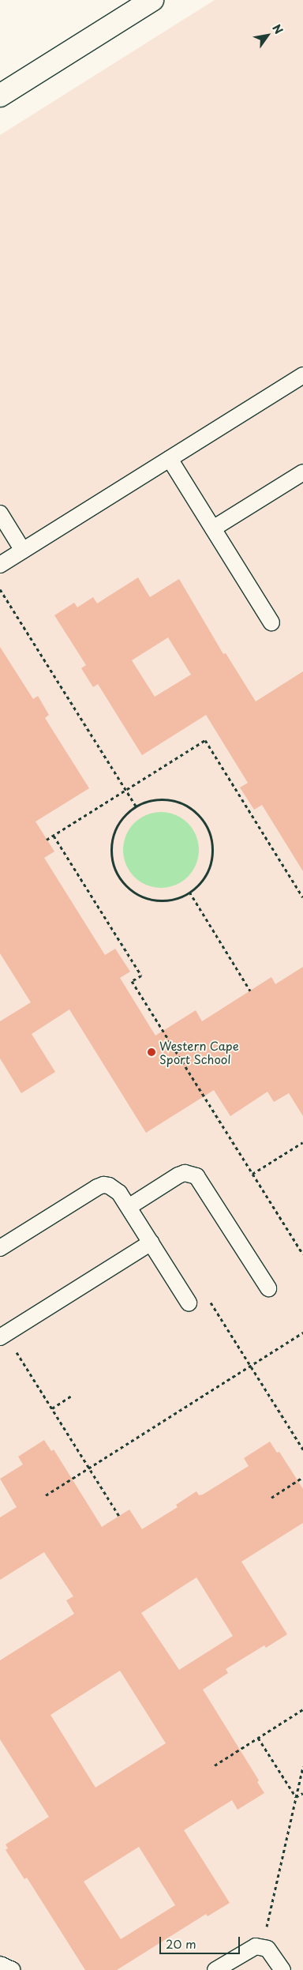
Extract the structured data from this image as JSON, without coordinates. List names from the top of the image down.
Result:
{
  "places": ["Western Cape Sport School"],
  "scale_bar": "20 m",
  "north": "top right"
}
